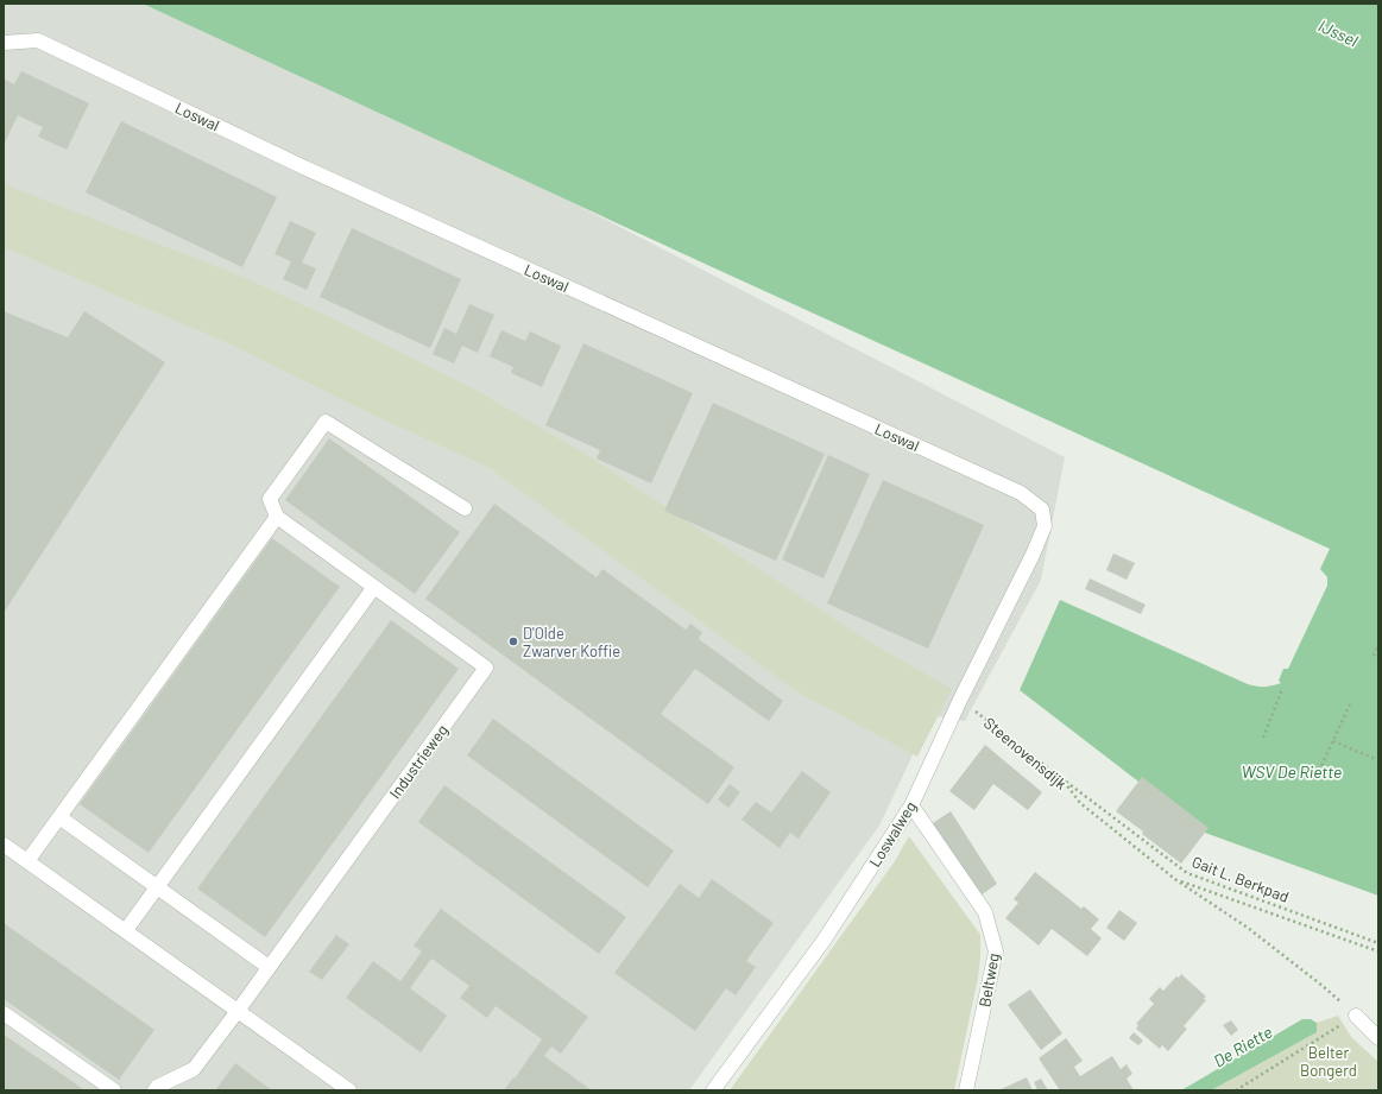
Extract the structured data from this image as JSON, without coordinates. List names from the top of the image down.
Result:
{
  "streets": {
    "street": [
      "Loswal",
      "Industrieweg",
      "Loswalweg",
      "Beltweg"
    ],
    "path": ["Steenovensdijk", "Gait L. Berkpad"]
  },
  "crossings": [
    ["Loswal", "Loswalweg"],
    ["Steenovensdijk", "Loswalweg"],
    ["Steenovensdijk", "Gait L. Berkpad"],
    ["Loswalweg", "Beltweg"]
  ],
  "water": ["IJssel", "WSV De Riette", "De Riette"],
  "parks": ["Belter Bongerd"],
  "places": ["D'Olde Zwarver Koffie"]
}
